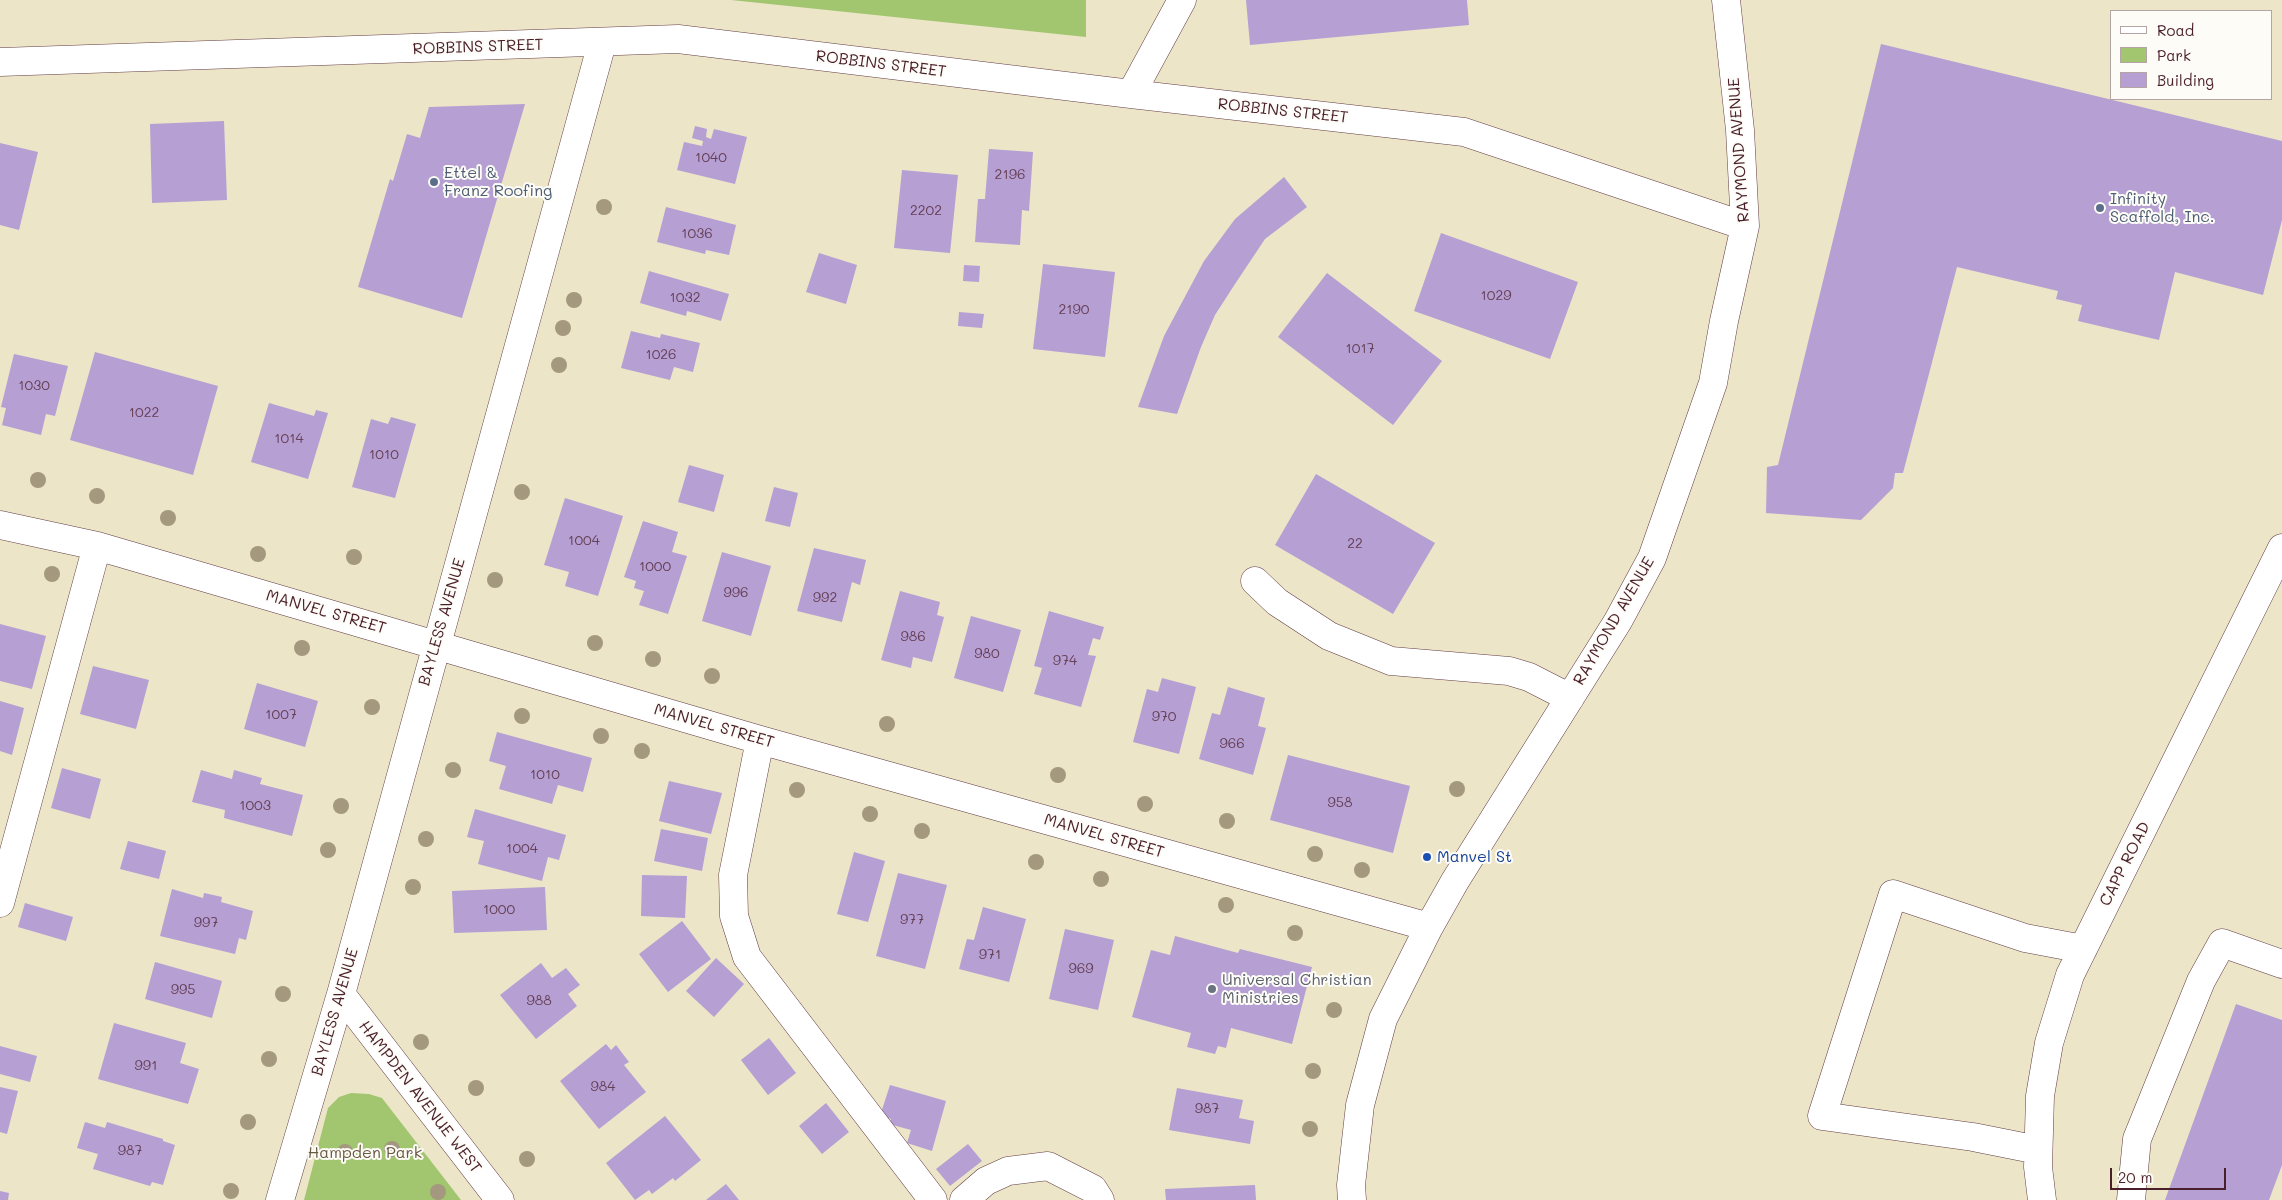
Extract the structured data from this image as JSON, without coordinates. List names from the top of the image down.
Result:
{
  "streets": {
    "street": [
      "ROBBINS STREET",
      "RAYMOND AVENUE",
      "MANVEL STREET",
      "BAYLESS AVENUE",
      "CAPP ROAD",
      "HAMPDEN AVENUE WEST"
    ]
  },
  "crossings": [
    ["ROBBINS STREET", "RAYMOND AVENUE"],
    ["ROBBINS STREET", "BAYLESS AVENUE"],
    ["RAYMOND AVENUE", "MANVEL STREET"],
    ["MANVEL STREET", "BAYLESS AVENUE"],
    ["BAYLESS AVENUE", "HAMPDEN AVENUE WEST"]
  ],
  "parks": ["Hampden Park"],
  "places": [
    "Ettel & Franz Roofing",
    "Infinity Scaffold, Inc.",
    "Manvel St",
    "Universal Christian Ministries"
  ],
  "house_numbers": [
    "1040",
    "2196",
    "2202",
    "1036",
    "1029",
    "1032",
    "2190",
    "1017",
    "1026",
    "1030",
    "1022",
    "1014",
    "1010",
    "1004",
    "22",
    "1000",
    "996",
    "992",
    "986",
    "980",
    "974",
    "1007",
    "970",
    "966",
    "1010",
    "958",
    "1003",
    "1004",
    "1000",
    "977",
    "997",
    "971",
    "969",
    "995",
    "988",
    "991",
    "984",
    "987",
    "987"
  ],
  "legend": ["Road", "Park", "Building"],
  "scale_bar": "20 m"
}
